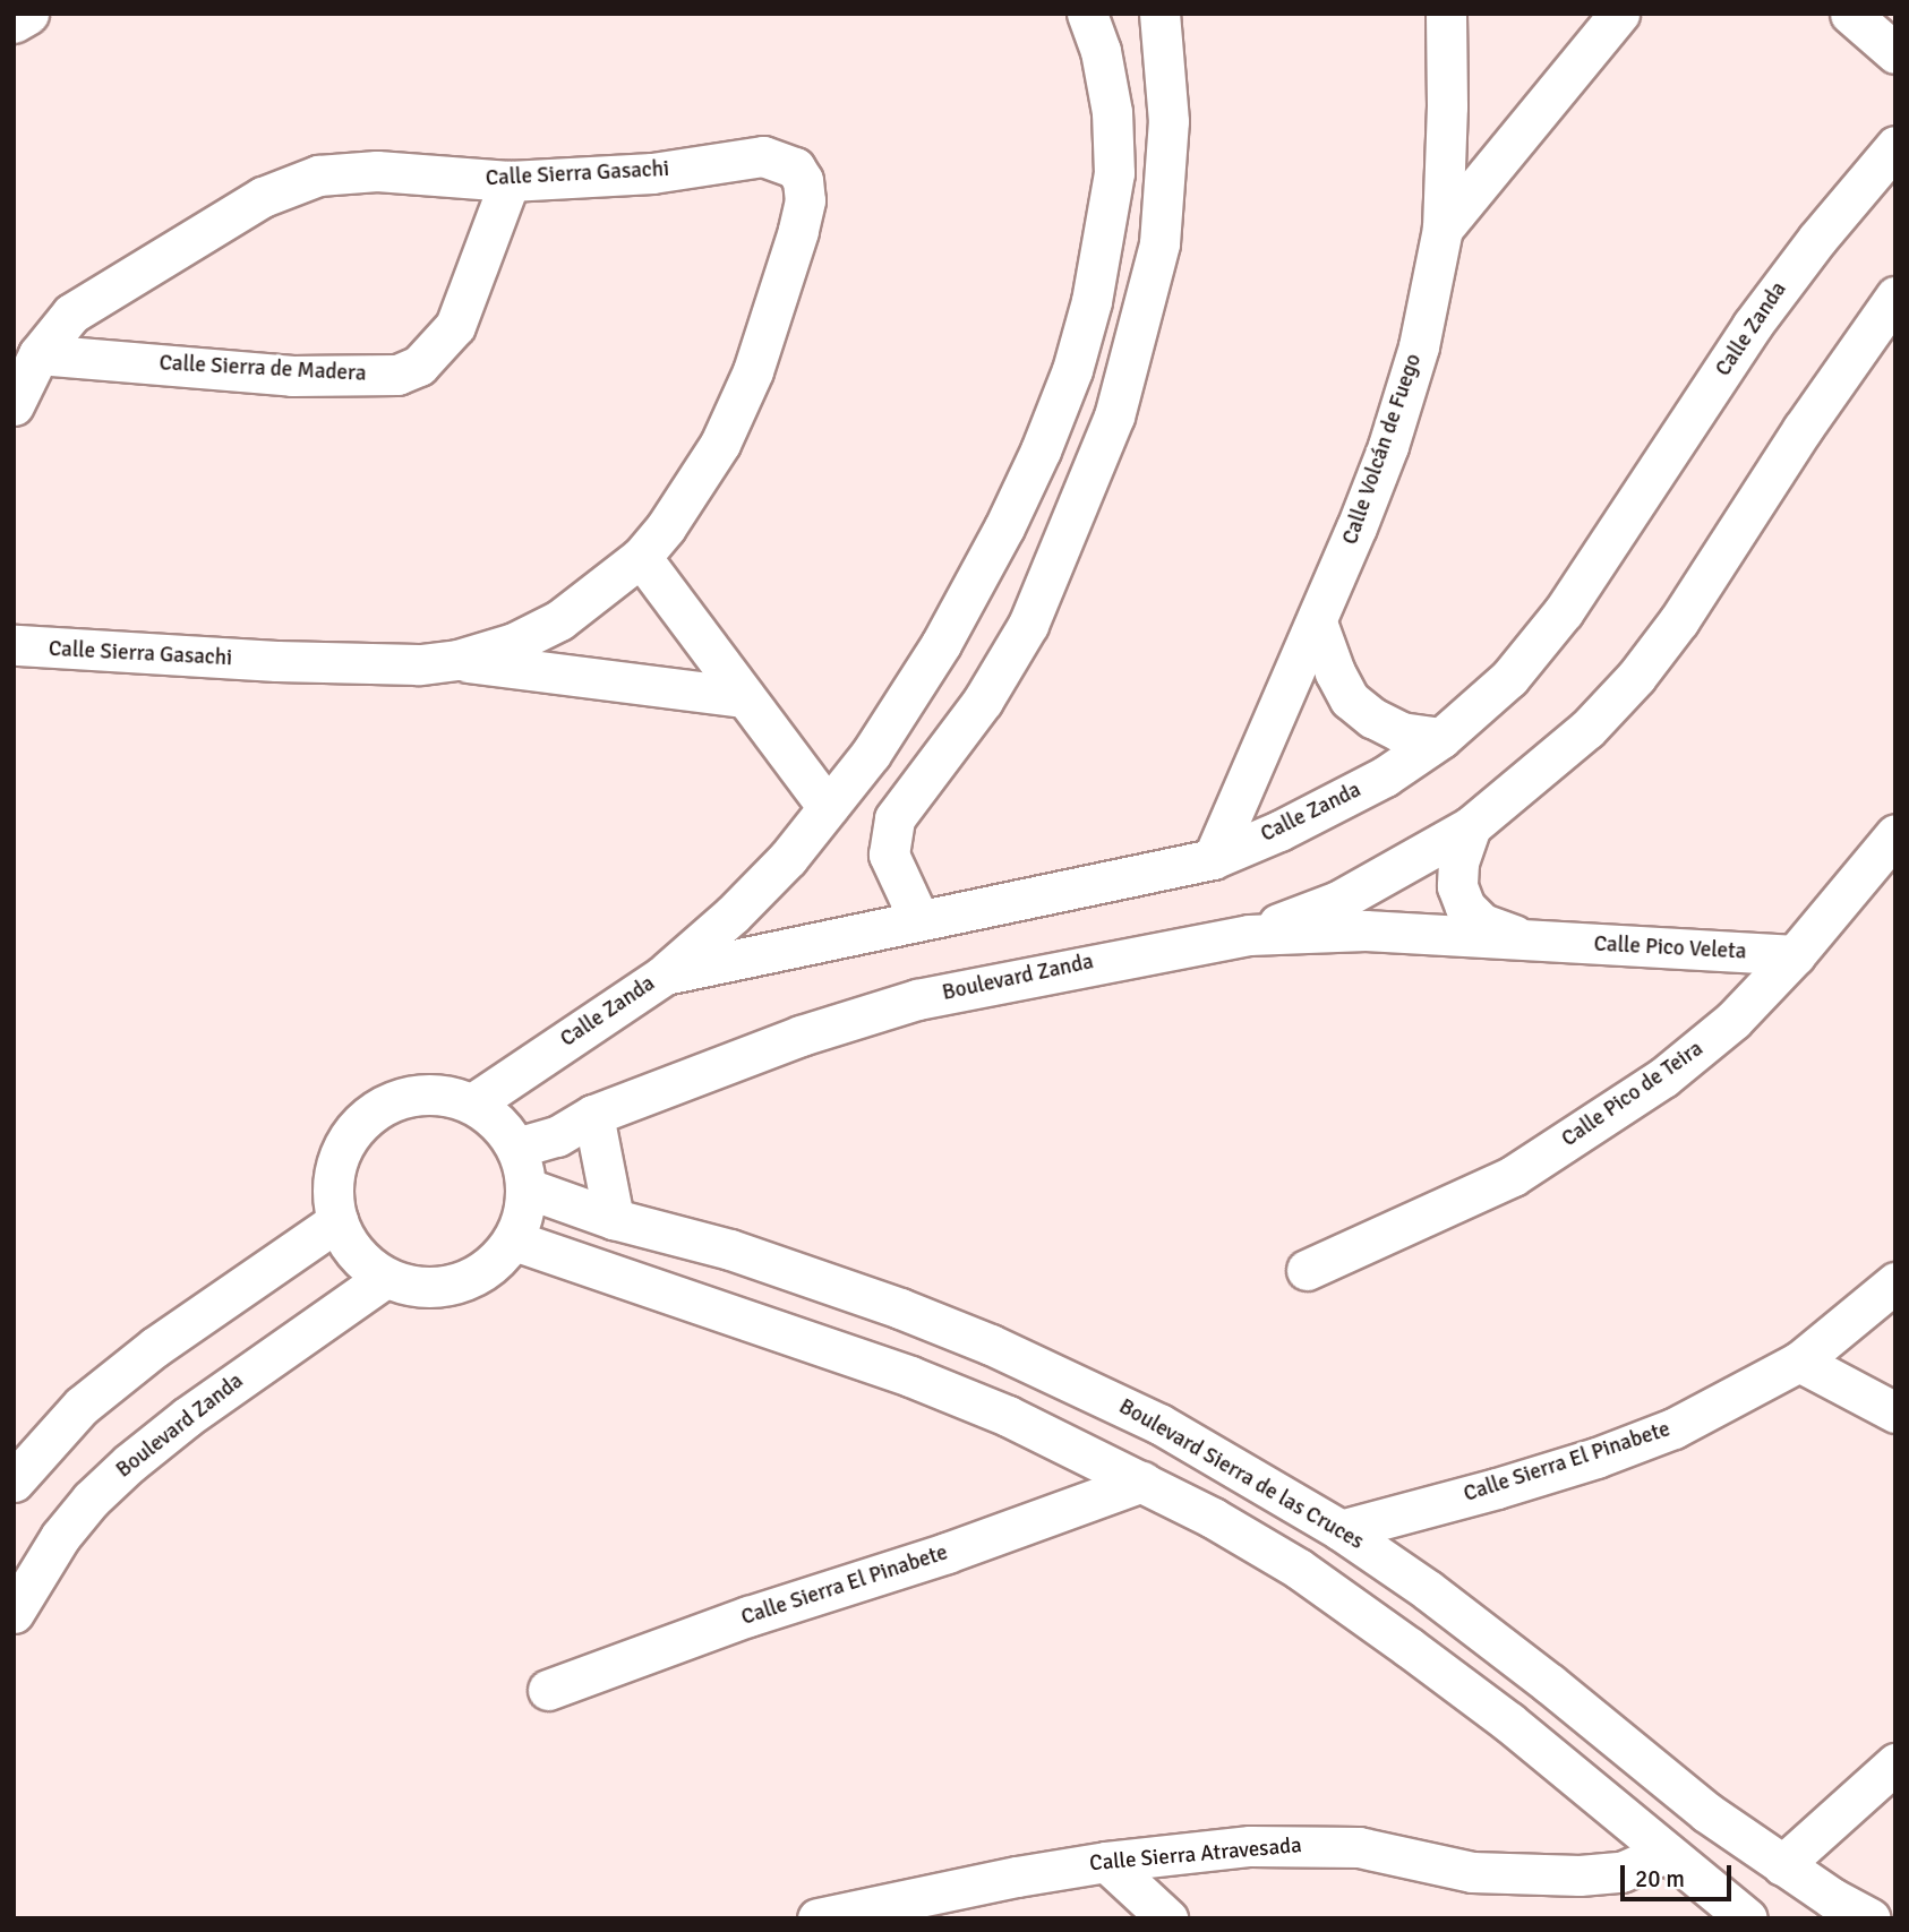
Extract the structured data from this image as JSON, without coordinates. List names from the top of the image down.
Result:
{
  "streets": {
    "street": [
      "Calle Sierra Gasachi",
      "Calle Zanda",
      "Calle Sierra de Madera",
      "Calle Volcán de Fuego",
      "Calle Pico Veleta",
      "Boulevard Zanda",
      "Calle Pico de Teira",
      "Calle Sierra El Pinabete",
      "Boulevard Sierra de las Cruces",
      "Calle Sierra Atravesada"
    ]
  },
  "crossings": [
    ["Calle Sierra Gasachi", "Calle Sierra de Madera"],
    ["Calle Zanda", "Calle Volcán de Fuego"],
    ["Calle Zanda", "Boulevard Zanda"],
    ["Calle Zanda", "Boulevard Sierra de las Cruces"],
    ["Calle Pico Veleta", "Boulevard Zanda"],
    ["Calle Pico Veleta", "Calle Pico de Teira"],
    ["Boulevard Zanda", "Boulevard Sierra de las Cruces"],
    ["Calle Sierra El Pinabete", "Boulevard Sierra de las Cruces"]
  ],
  "scale_bar": "20 m"
}
